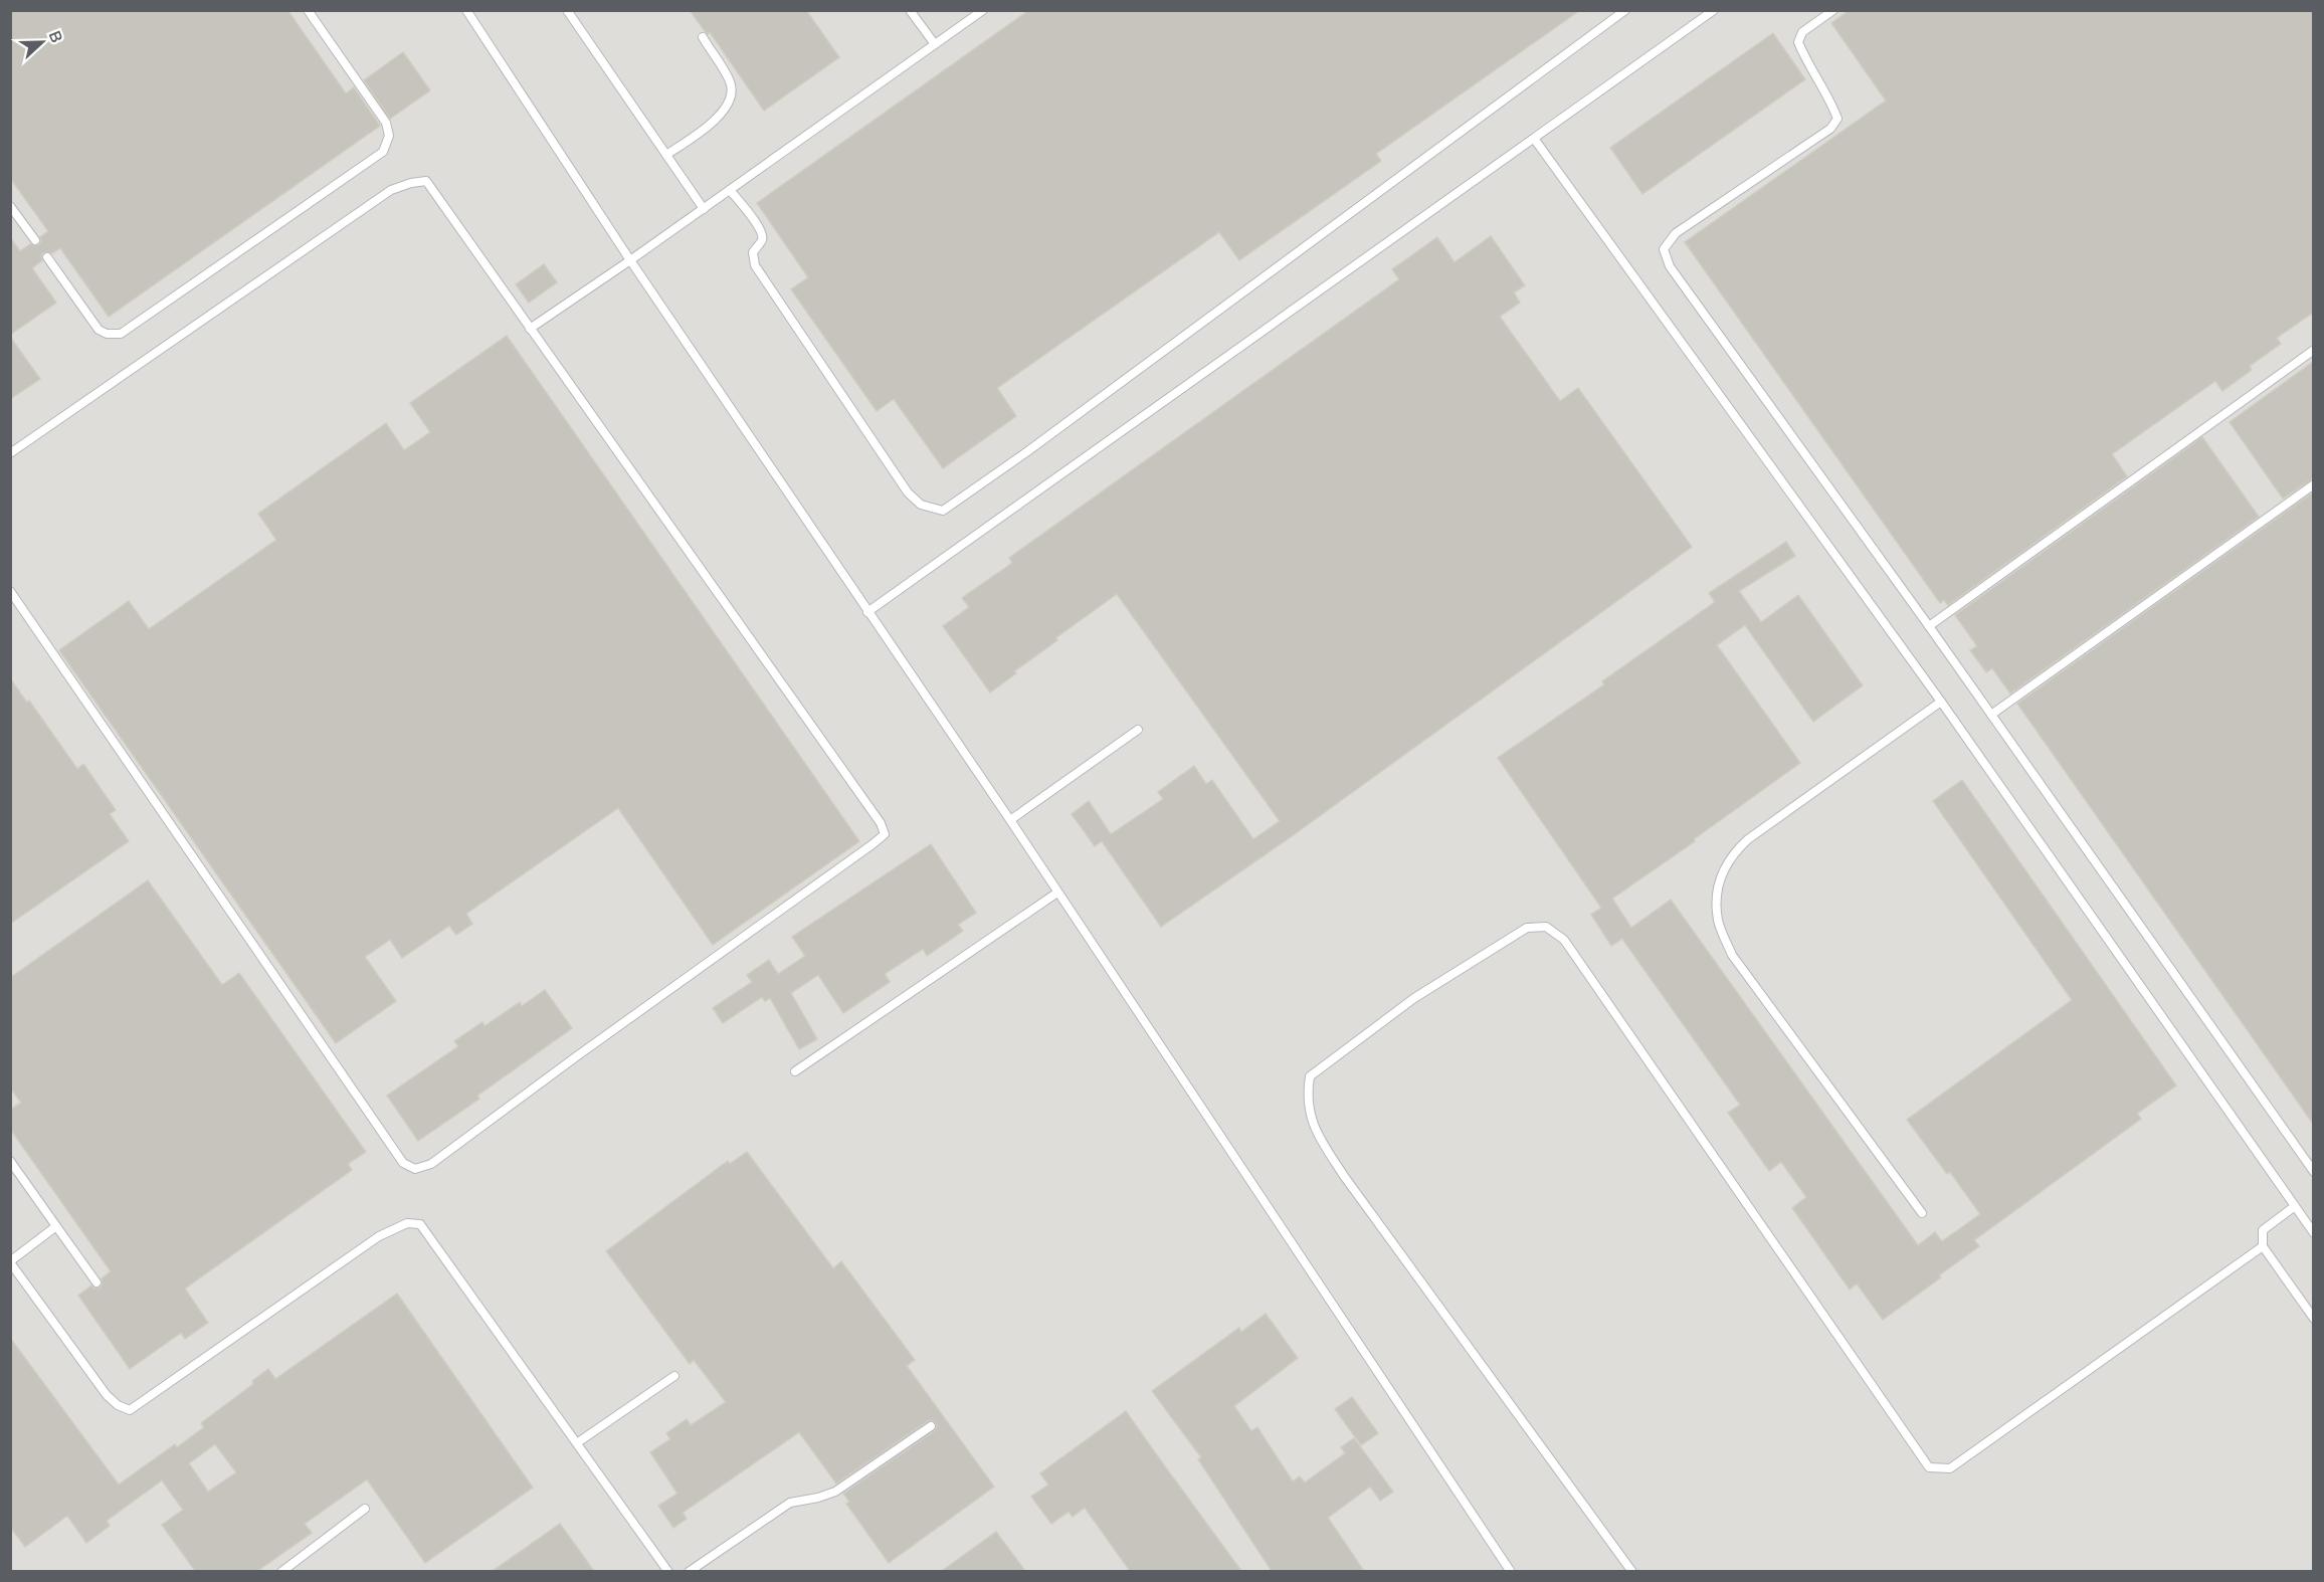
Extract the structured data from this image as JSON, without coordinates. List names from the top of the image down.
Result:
{
  "north": "right"
}
